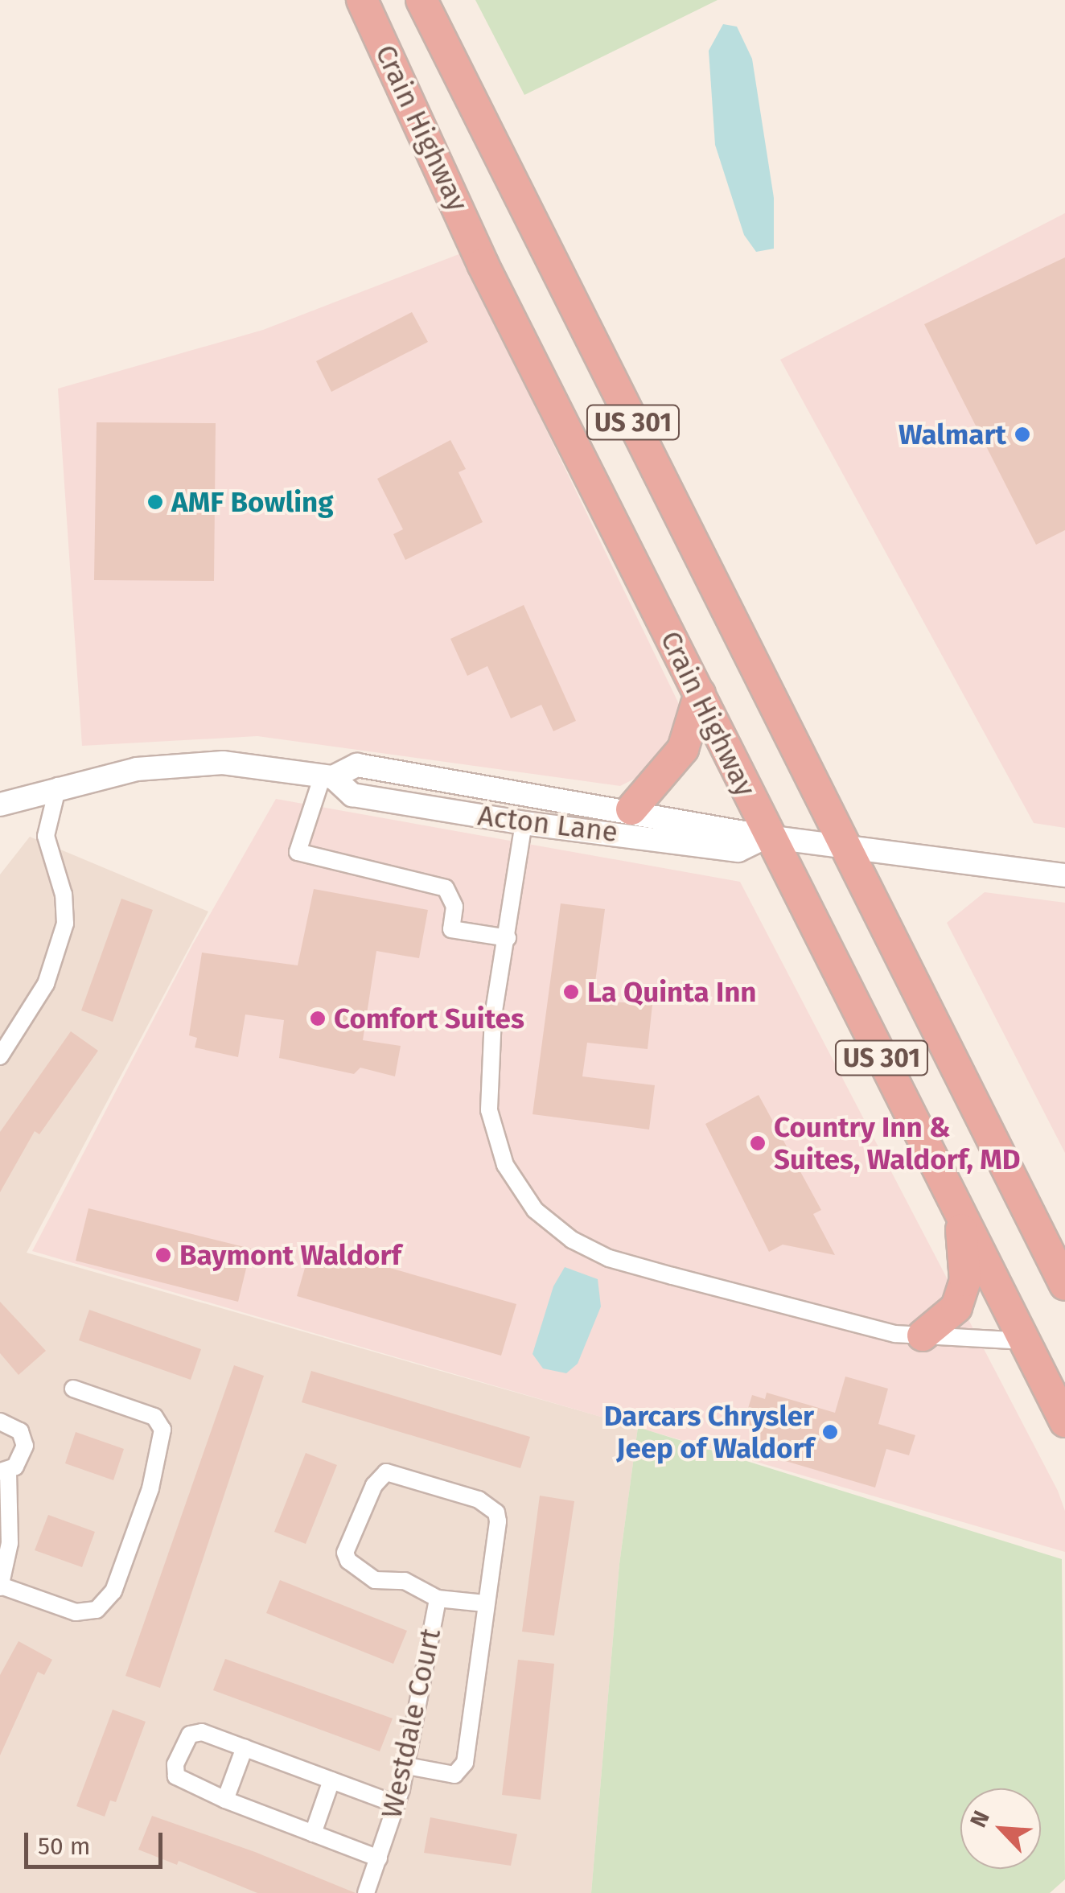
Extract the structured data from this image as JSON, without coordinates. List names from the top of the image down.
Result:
{
  "streets": {
    "highway": ["Crain Highway", "US 301"],
    "main road": ["Acton Lane"],
    "street": ["Westdale Court"]
  },
  "crossings": [
    ["Crain Highway", "Acton Lane"]
  ],
  "places": [
    "Walmart",
    "AMF Bowling",
    "La Quinta Inn",
    "Comfort Suites",
    "Country Inn & Suites, Waldorf, MD",
    "Baymont Waldorf",
    "Darcars Chrysler Jeep of Waldorf"
  ],
  "scale_bar": "50 m",
  "north": "top left"
}
